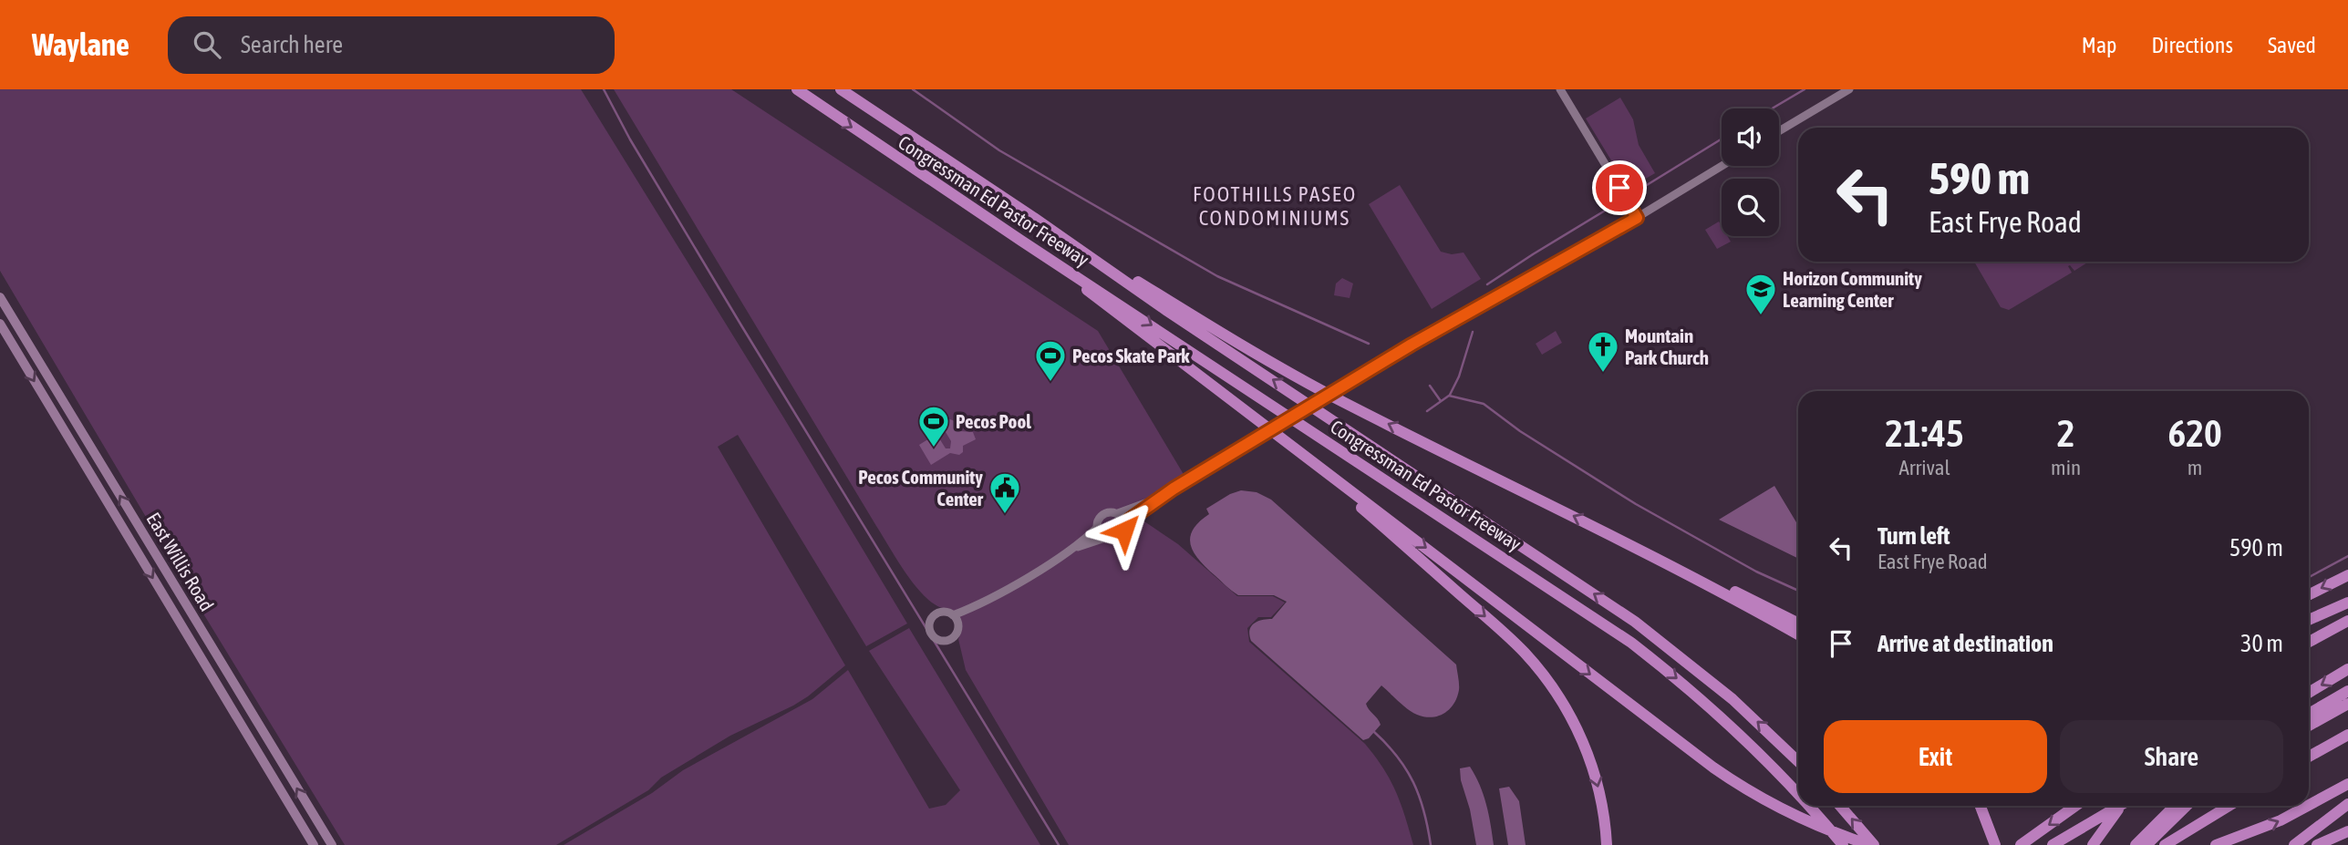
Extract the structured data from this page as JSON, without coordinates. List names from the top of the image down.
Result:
{
  "streets": {
    "highway": ["Congressman Ed Pastor Freeway"],
    "main road": ["East Willis Road"]
  },
  "districts": ["FOOTHILLS PASEO CONDOMINIUMS"],
  "places": {
    "school or university": ["Horizon Community Learning Center"],
    "church": ["Mountain Park Church"],
    "sports": ["Pecos Skate Park", "Pecos Pool"],
    "public building": ["Pecos Community Center"]
  },
  "page": {
    "header": "Waylane",
    "search": "Search here",
    "nav": ["Map", "Directions", "Saved"],
    "turn": ["590 m", "East Frye Road"],
    "eta": [
      "21:45",
      "Arrival",
      "2",
      "min",
      "620",
      "m"
    ],
    "list": [
      {
        "name": "Turn left",
        "note": "East Frye Road",
        "value": "590 m"
      },
      {
        "name": "Arrive at destination",
        "value": "30 m"
      }
    ],
    "buttons": ["Exit", "Share"]
  }
}
